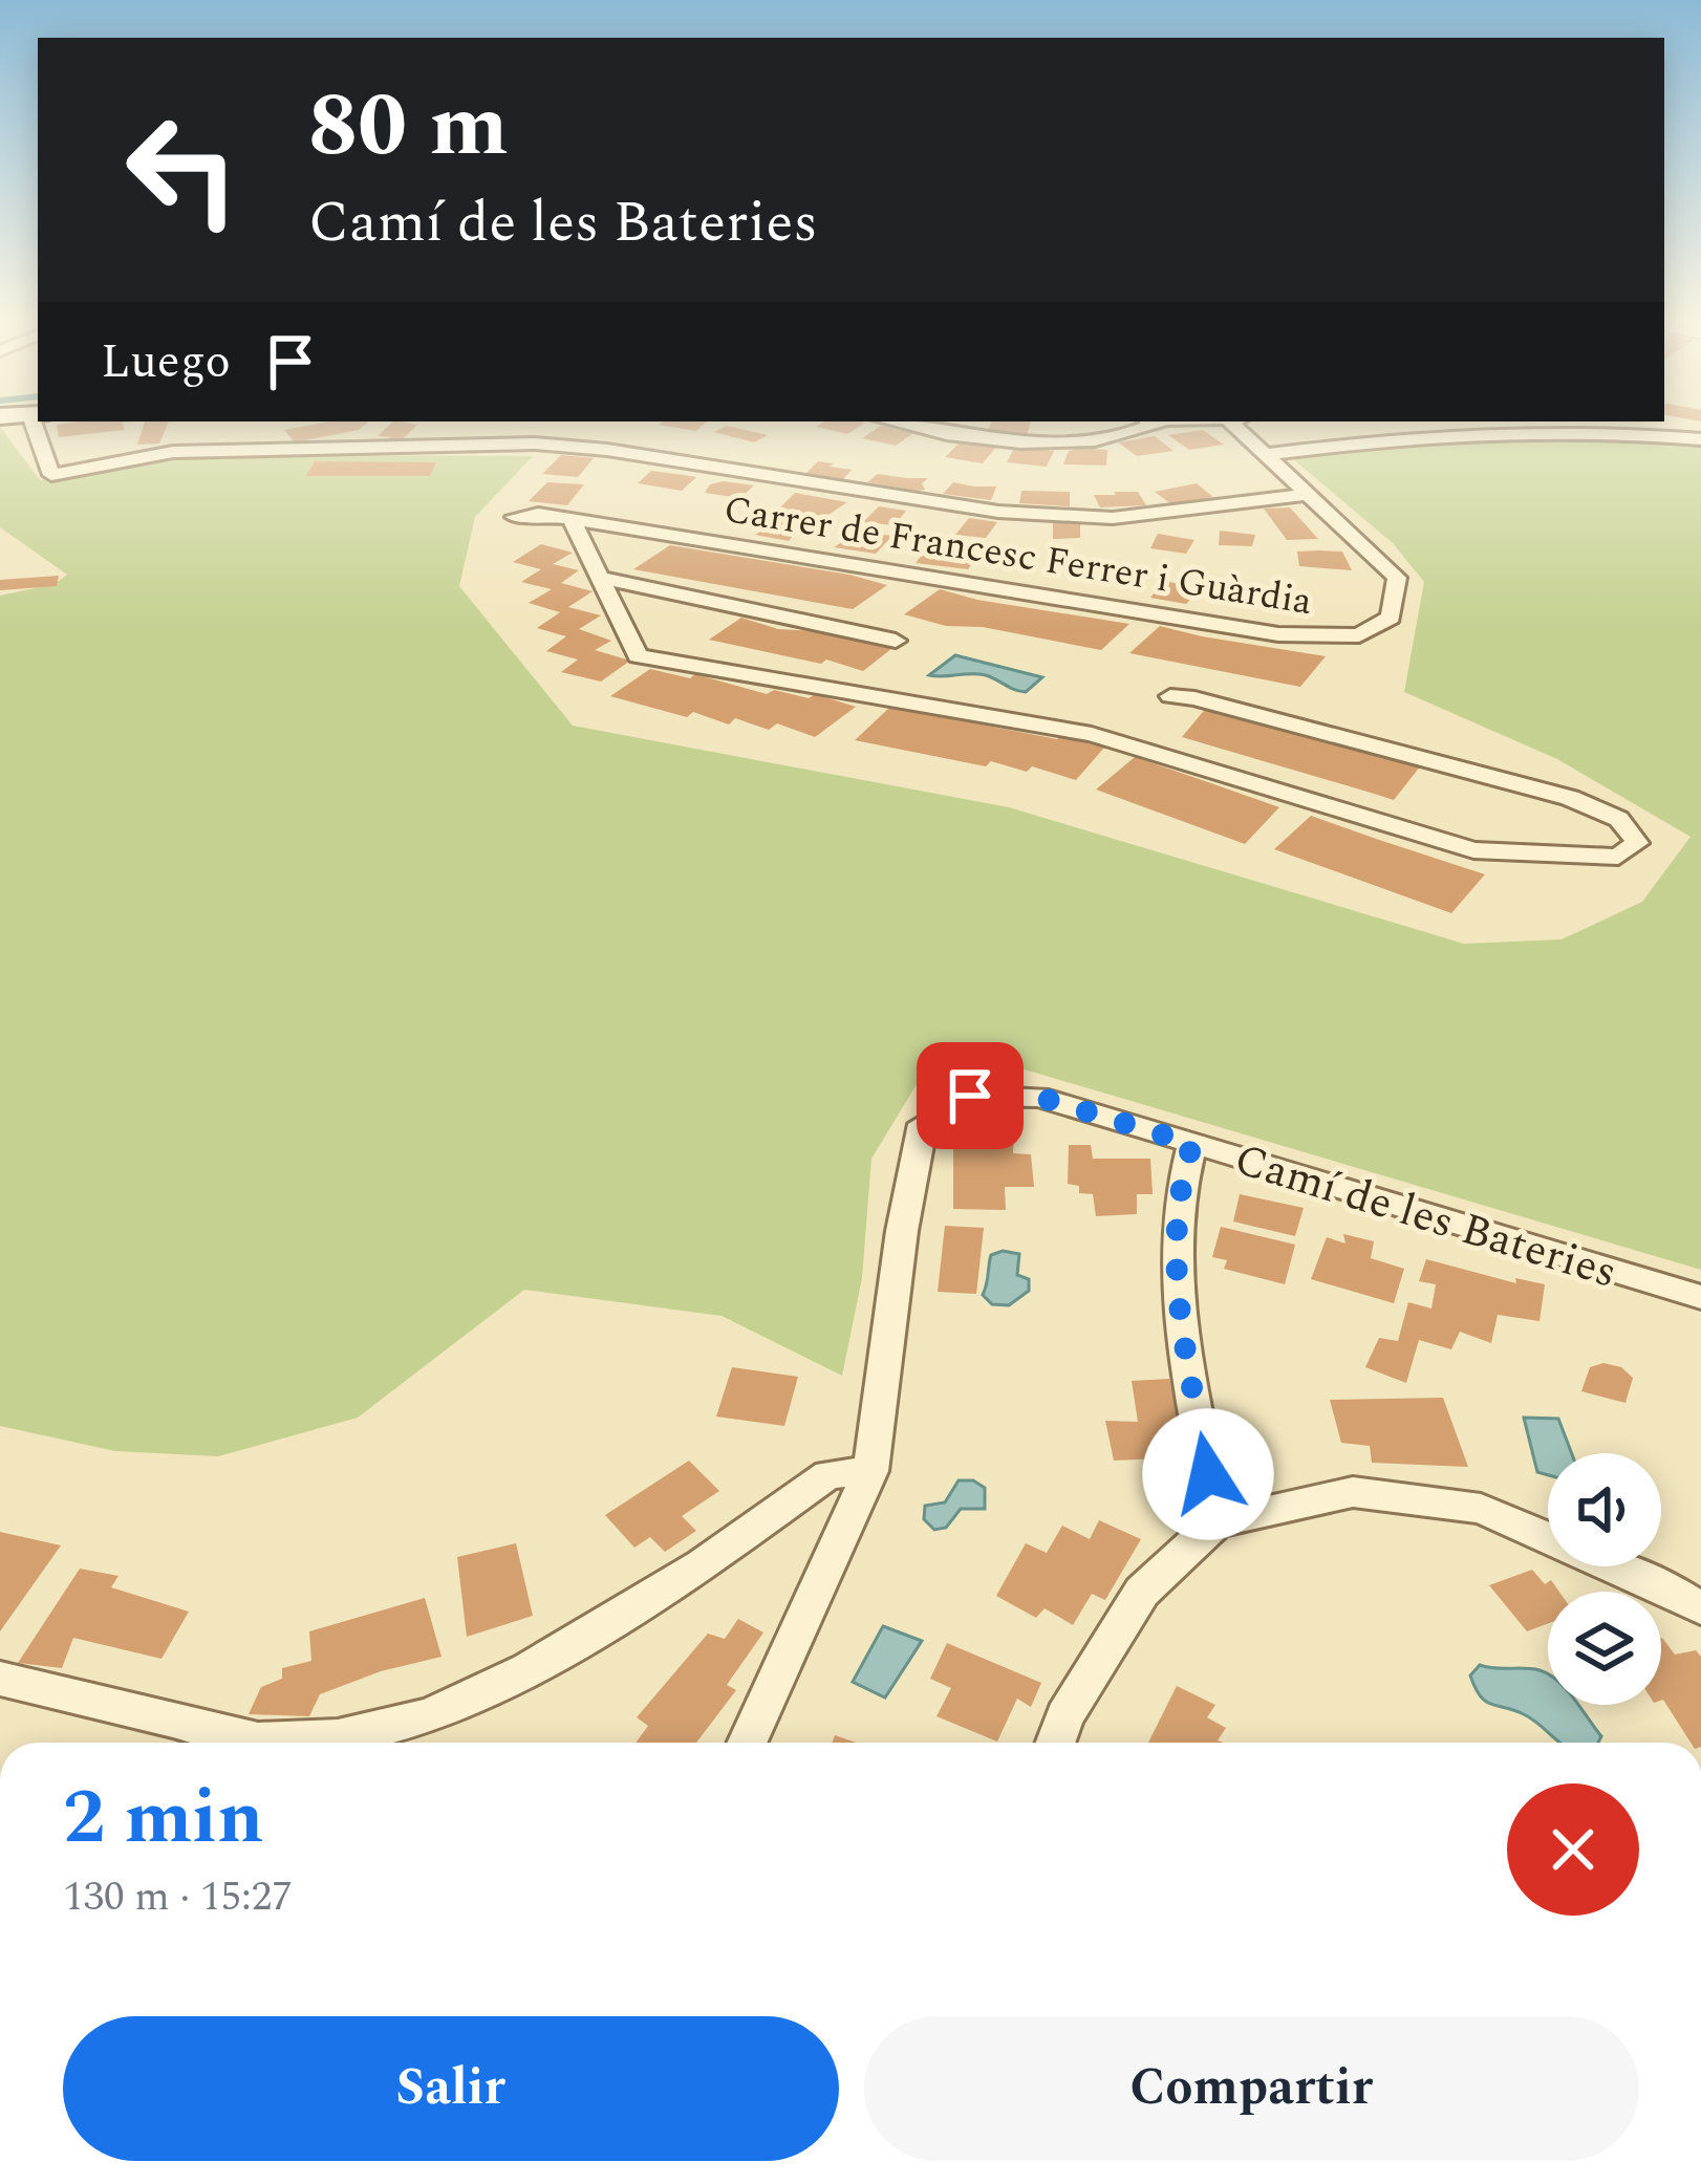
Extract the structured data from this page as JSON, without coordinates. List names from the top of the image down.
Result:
{
  "streets": {
    "street": ["Carrer de Francesc Ferrer i Guàrdia", "Camí de les Bateries"]
  },
  "page": {
    "turn": ["80 m", "Camí de les Bateries"],
    "then": "Luego",
    "heading": ["2 min", "130 m · 15:27"],
    "buttons": ["Salir", "Compartir"]
  }
}
